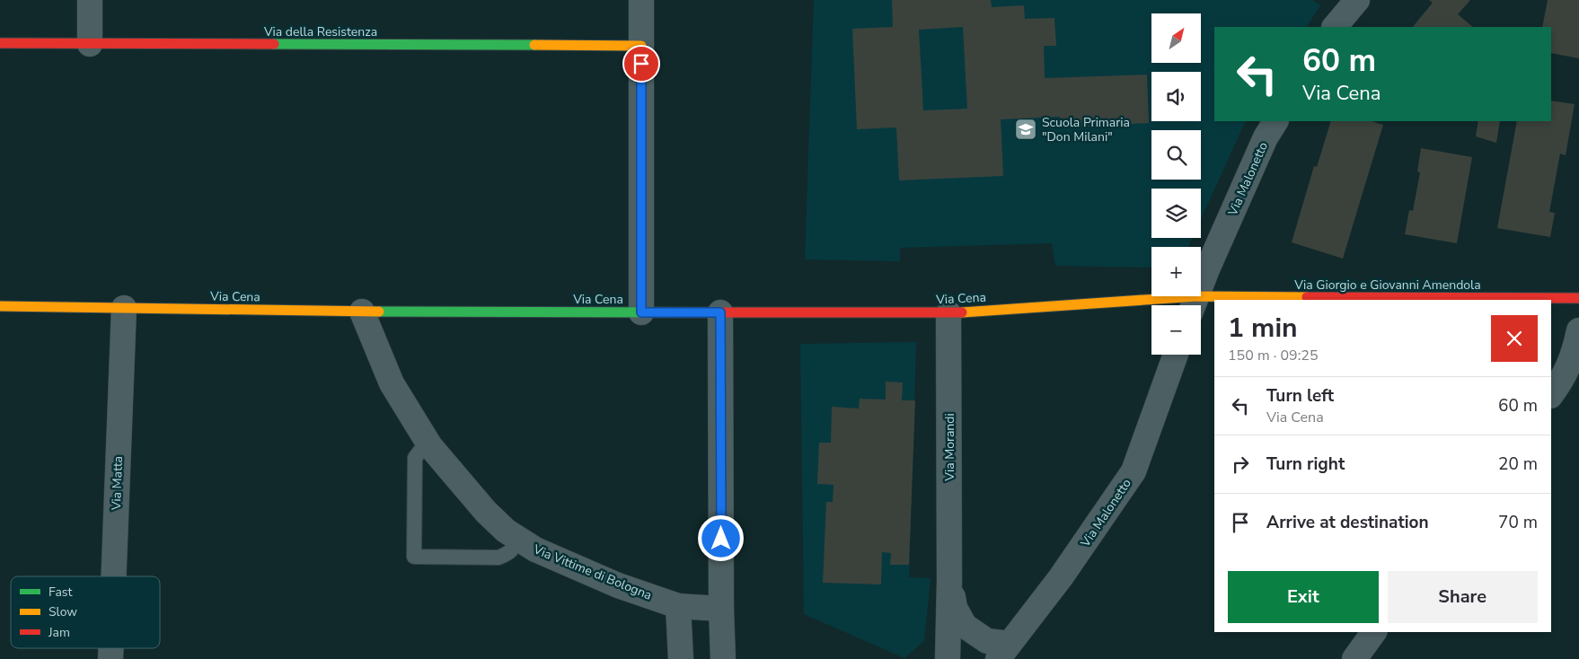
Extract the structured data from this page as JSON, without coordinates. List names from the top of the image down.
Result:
{
  "streets": {
    "street": [
      "Via della Resistenza",
      "Via Malonetto",
      "Via Giorgio e Giovanni Amendola",
      "Via Cena",
      "Via Morandi",
      "Via Matta",
      "Via Vittime di Bologna"
    ]
  },
  "crossings": [
    ["Via Malonetto", "Via Giorgio e Giovanni Amendola"],
    ["Via Malonetto", "Via Cena"],
    ["Via Malonetto", "Via Morandi"],
    ["Via Giorgio e Giovanni Amendola", "Via Cena"],
    ["Via Cena", "Via Morandi"],
    ["Via Cena", "Via Matta"],
    ["Via Cena", "Via Vittime di Bologna"]
  ],
  "places": {
    "school or university": ["Scuola Primaria \"Don Milani\""]
  },
  "legend": ["Fast", "Slow", "Jam"],
  "north": "top right",
  "page": {
    "map_buttons": ["+", "−"],
    "turn": ["60 m", "Via Cena"],
    "heading": ["1 min", "150 m · 09:25"],
    "list": [
      {
        "name": "Turn left",
        "note": "Via Cena",
        "value": "60 m"
      },
      {
        "name": "Turn right",
        "value": "20 m"
      },
      {
        "name": "Arrive at destination",
        "value": "70 m"
      }
    ],
    "buttons": ["Exit", "Share"]
  }
}
